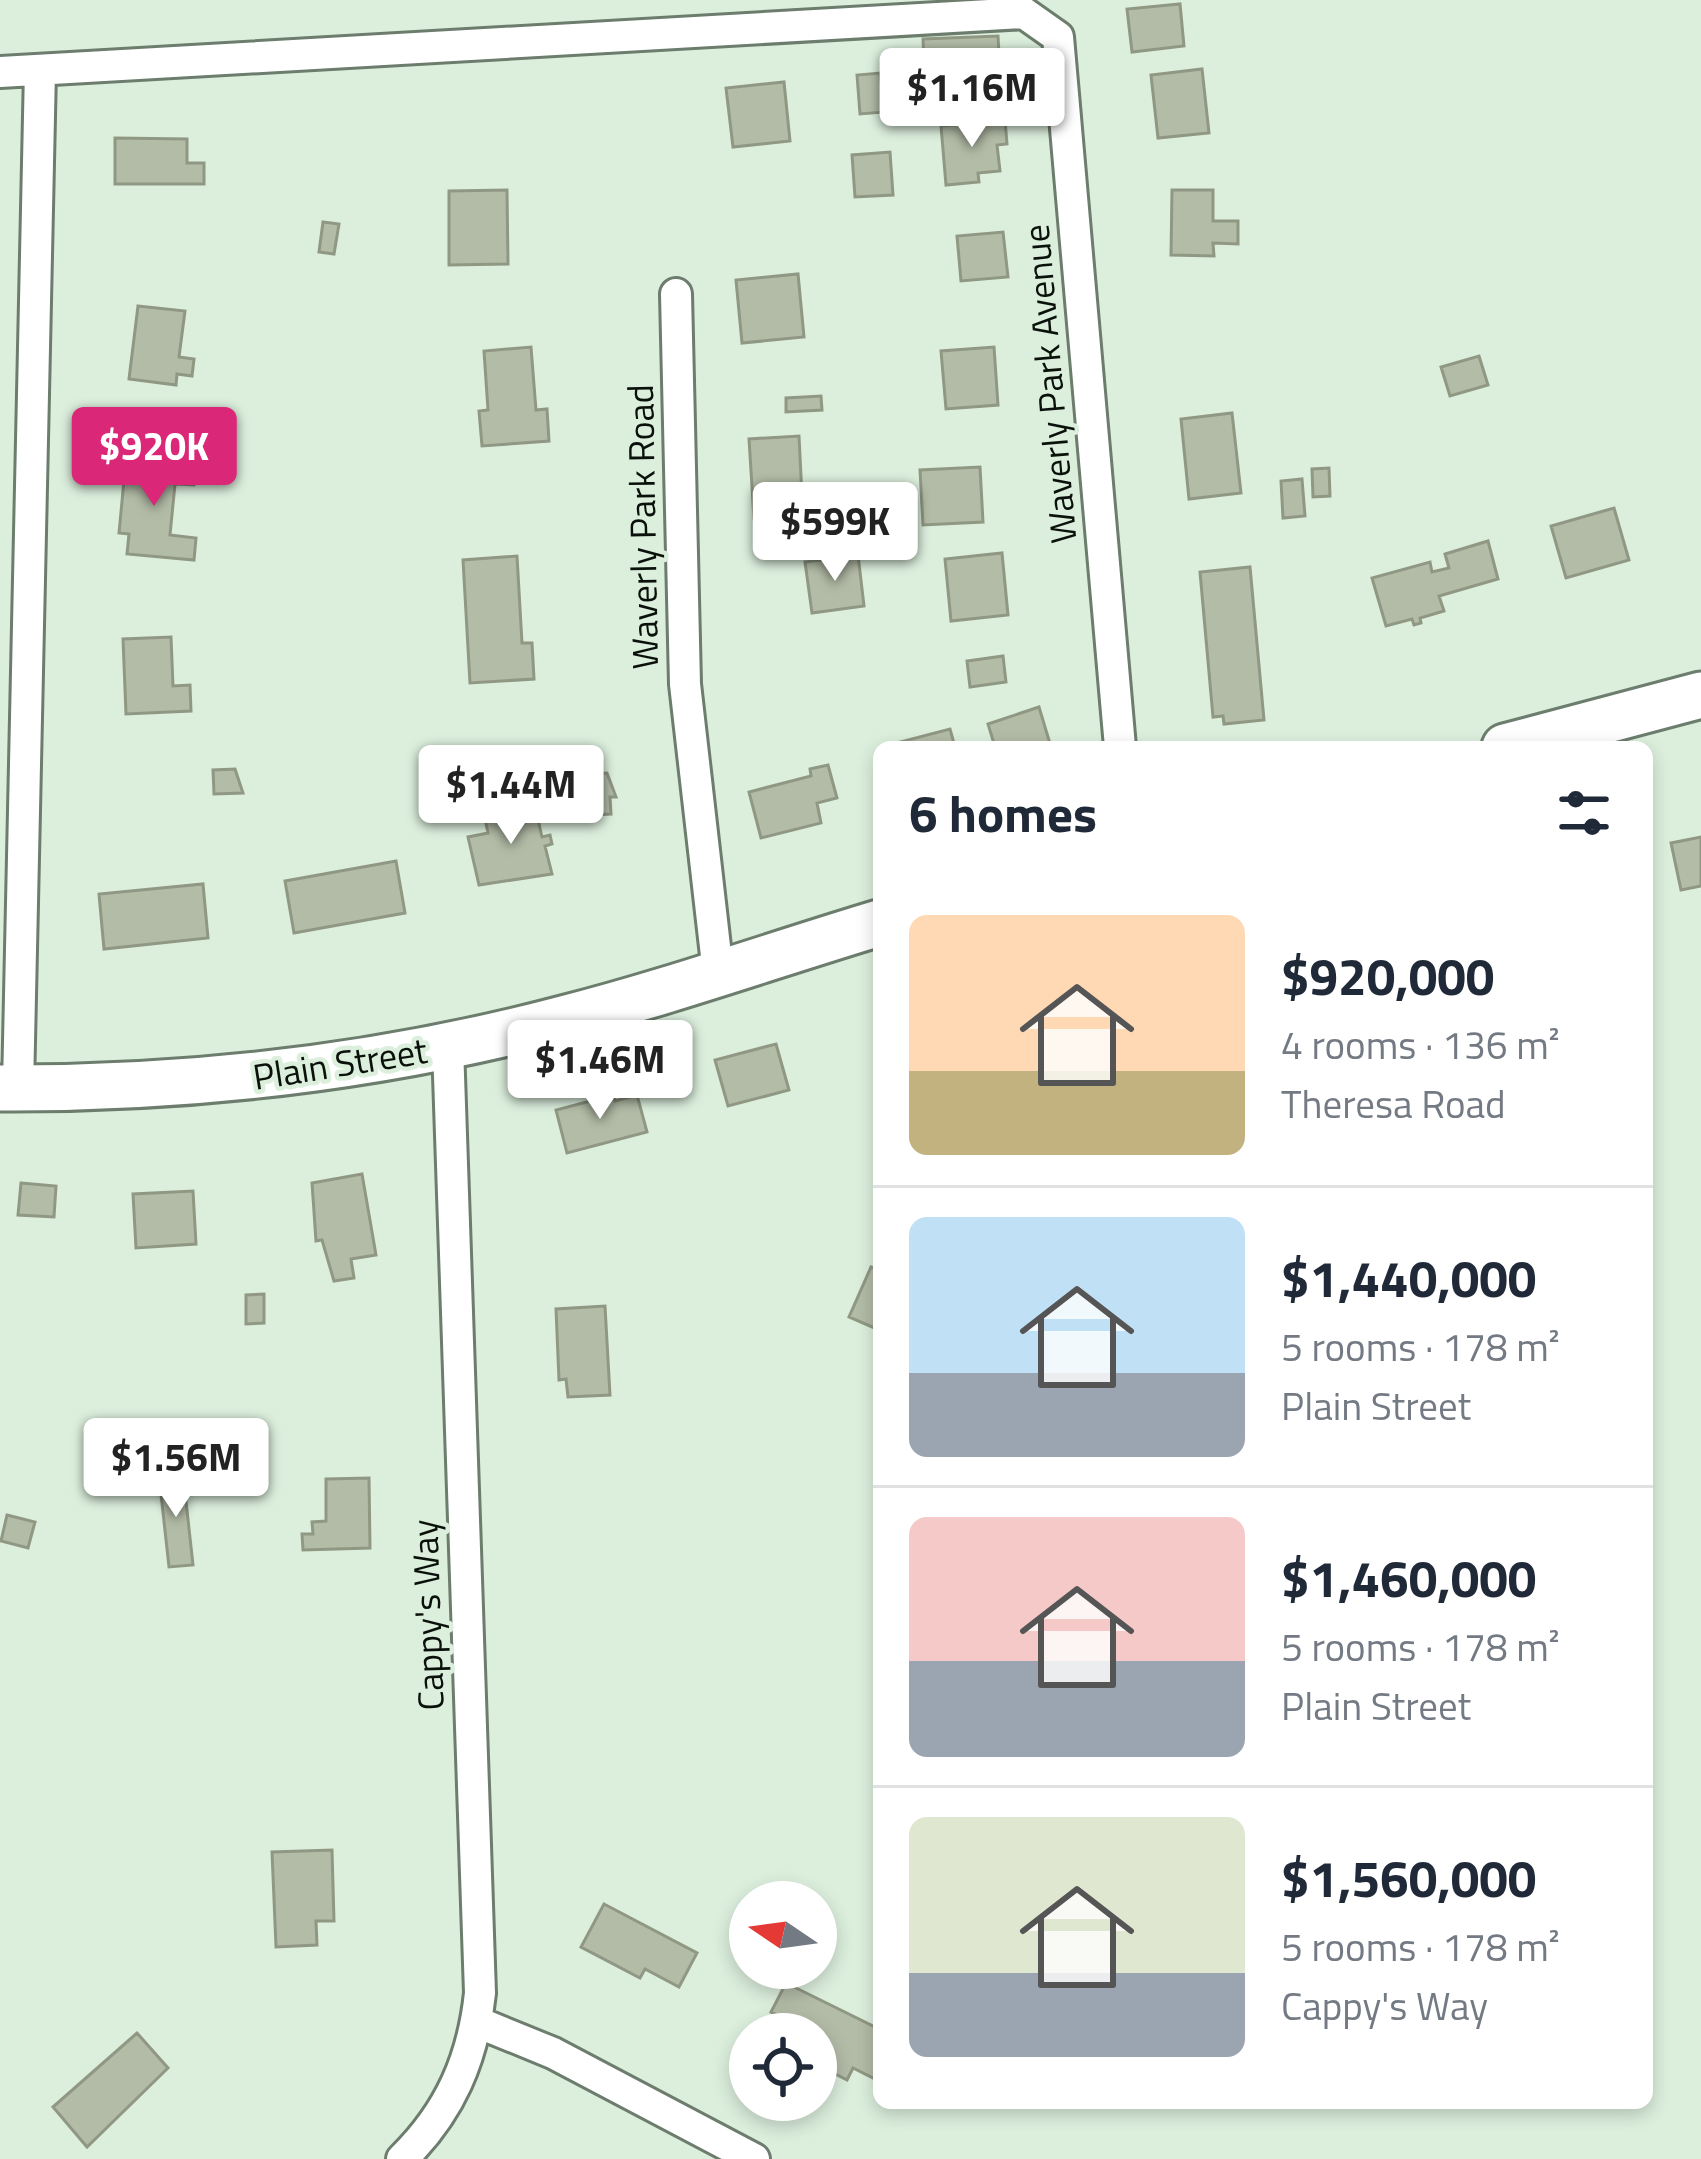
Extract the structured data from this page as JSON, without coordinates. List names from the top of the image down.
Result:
{
  "streets": {
    "main road": ["Plain Street"],
    "street": ["Waverly Park Avenue", "Waverly Park Road", "Cappy's Way"]
  },
  "crossings": [
    ["Waverly Park Road", "Plain Street"],
    ["Plain Street", "Cappy's Way"]
  ],
  "north": "left",
  "page": {
    "price": [
      "$1.16M",
      "$920K",
      "$599K",
      "$1.44M",
      "$1.46M",
      "$1.56M"
    ],
    "heading": "6 homes",
    "list": [
      {
        "name": "$920,000",
        "note": "4 rooms · 136 m² · Theresa Road"
      },
      {
        "name": "$1,440,000",
        "note": "5 rooms · 178 m² · Plain Street"
      },
      {
        "name": "$1,460,000",
        "note": "5 rooms · 178 m² · Plain Street"
      },
      {
        "name": "$1,560,000",
        "note": "5 rooms · 178 m² · Cappy's Way"
      }
    ]
  }
}
